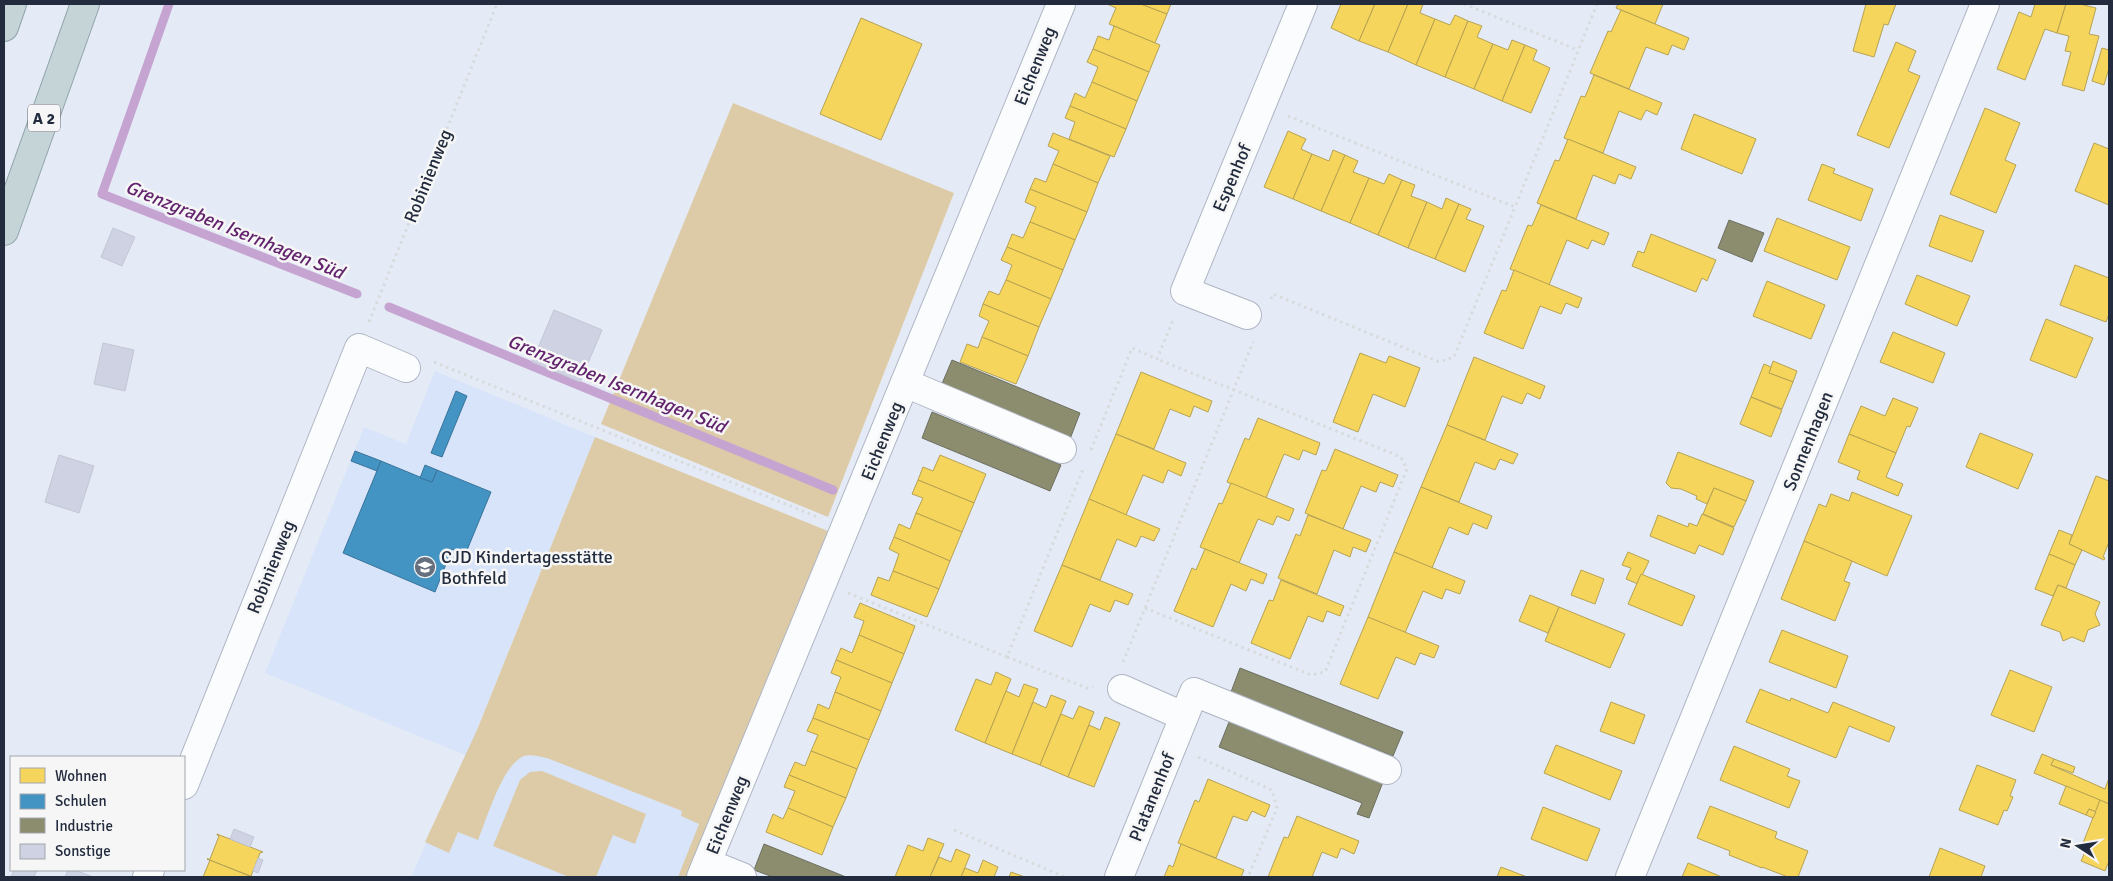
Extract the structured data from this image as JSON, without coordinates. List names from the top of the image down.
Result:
{
  "streets": {
    "highway": ["A 2"],
    "street": [
      "Eichenweg",
      "Robinienweg",
      "Espenhof",
      "Sonnenhagen",
      "Platanenhof"
    ]
  },
  "water": ["Grenzgraben Isernhagen Süd"],
  "places": {
    "school or university": ["CJD Kindertagesstätte Bothfeld"]
  },
  "legend": [
    "Wohnen",
    "Schulen",
    "Industrie",
    "Sonstige"
  ],
  "north": "left"
}
